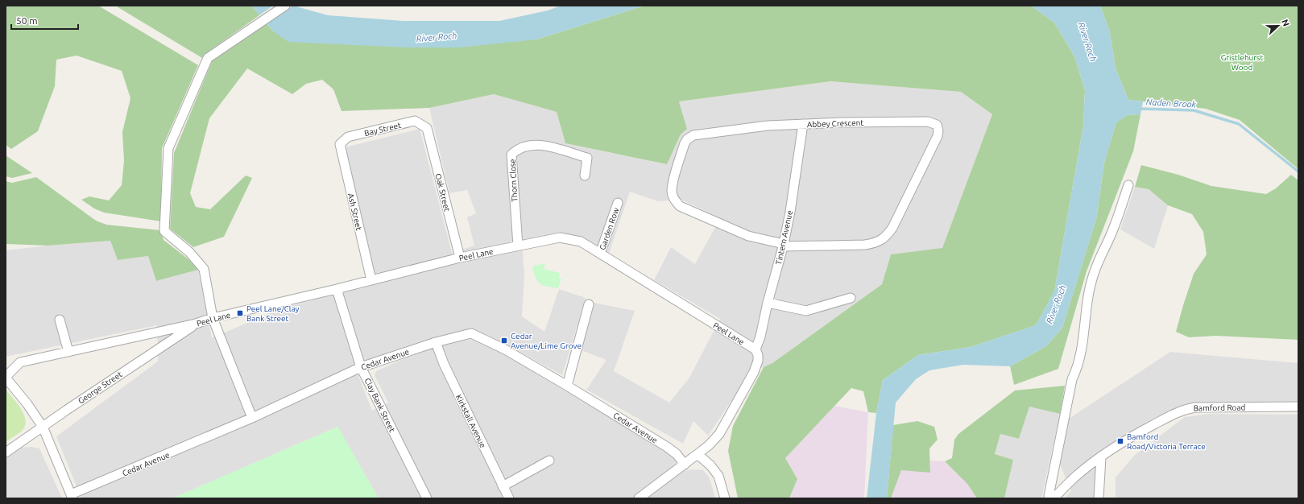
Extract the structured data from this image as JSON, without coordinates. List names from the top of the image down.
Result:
{
  "streets": {
    "street": [
      "Abbey Crescent",
      "Bay Street",
      "Thorn Close",
      "Oak Street",
      "Ash Street",
      "Garden Row",
      "Tintern Avenue",
      "Peel Lane",
      "Cedar Avenue",
      "George Street",
      "Clay Bank Street",
      "Bamford Road",
      "Kirkstall Avenue"
    ]
  },
  "crossings": [
    ["Abbey Crescent", "Tintern Avenue"],
    ["Bay Street", "Oak Street"],
    ["Bay Street", "Ash Street"],
    ["Thorn Close", "Peel Lane"],
    ["Oak Street", "Peel Lane"],
    ["Ash Street", "Peel Lane"],
    ["Garden Row", "Peel Lane"],
    ["Tintern Avenue", "Peel Lane"],
    ["Peel Lane", "George Street"],
    ["Peel Lane", "Clay Bank Street"],
    ["Cedar Avenue", "Clay Bank Street"],
    ["Cedar Avenue", "Kirkstall Avenue"]
  ],
  "water": ["River Roch", "Naden Brook"],
  "parks": ["Gristlehurst Wood"],
  "places": {
    "transit": ["Peel Lane/Clay Bank Street", "Cedar Avenue/Lime Grove", "Bamford Road/Victoria Terrace"]
  },
  "scale_bar": "50 m",
  "north": "right"
}
